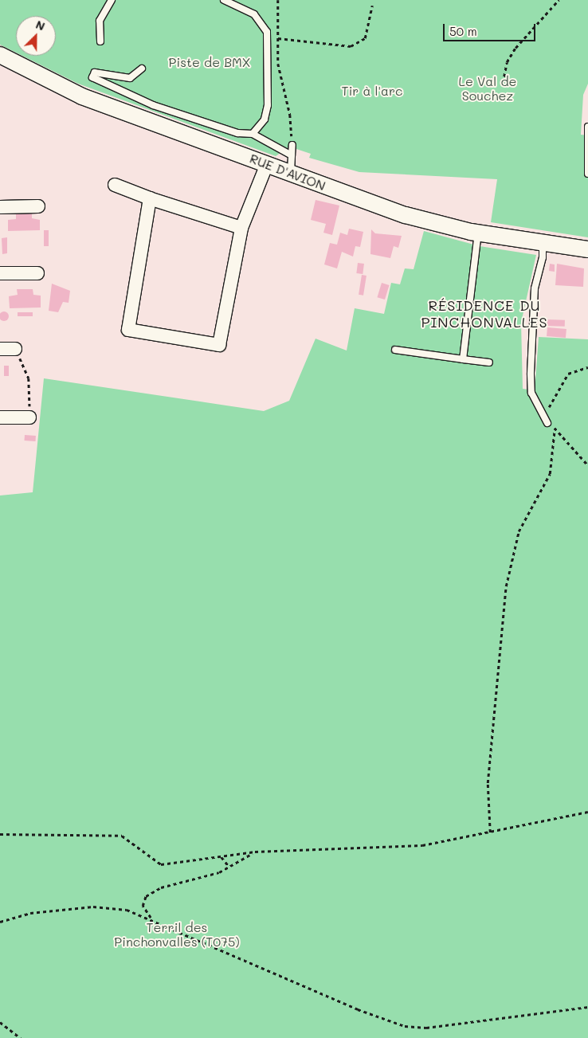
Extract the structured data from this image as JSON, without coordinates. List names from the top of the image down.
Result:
{
  "streets": {
    "street": ["RUE D'AVION"]
  },
  "districts": ["RÉSIDENCE DU PINCHONVALLES"],
  "parks": [
    "Piste de BMX",
    "Le Val de Souchez",
    "Tir à l'arc",
    "Terril des Pinchonvalles (T075)"
  ],
  "scale_bar": "50 m",
  "north": "top right"
}
